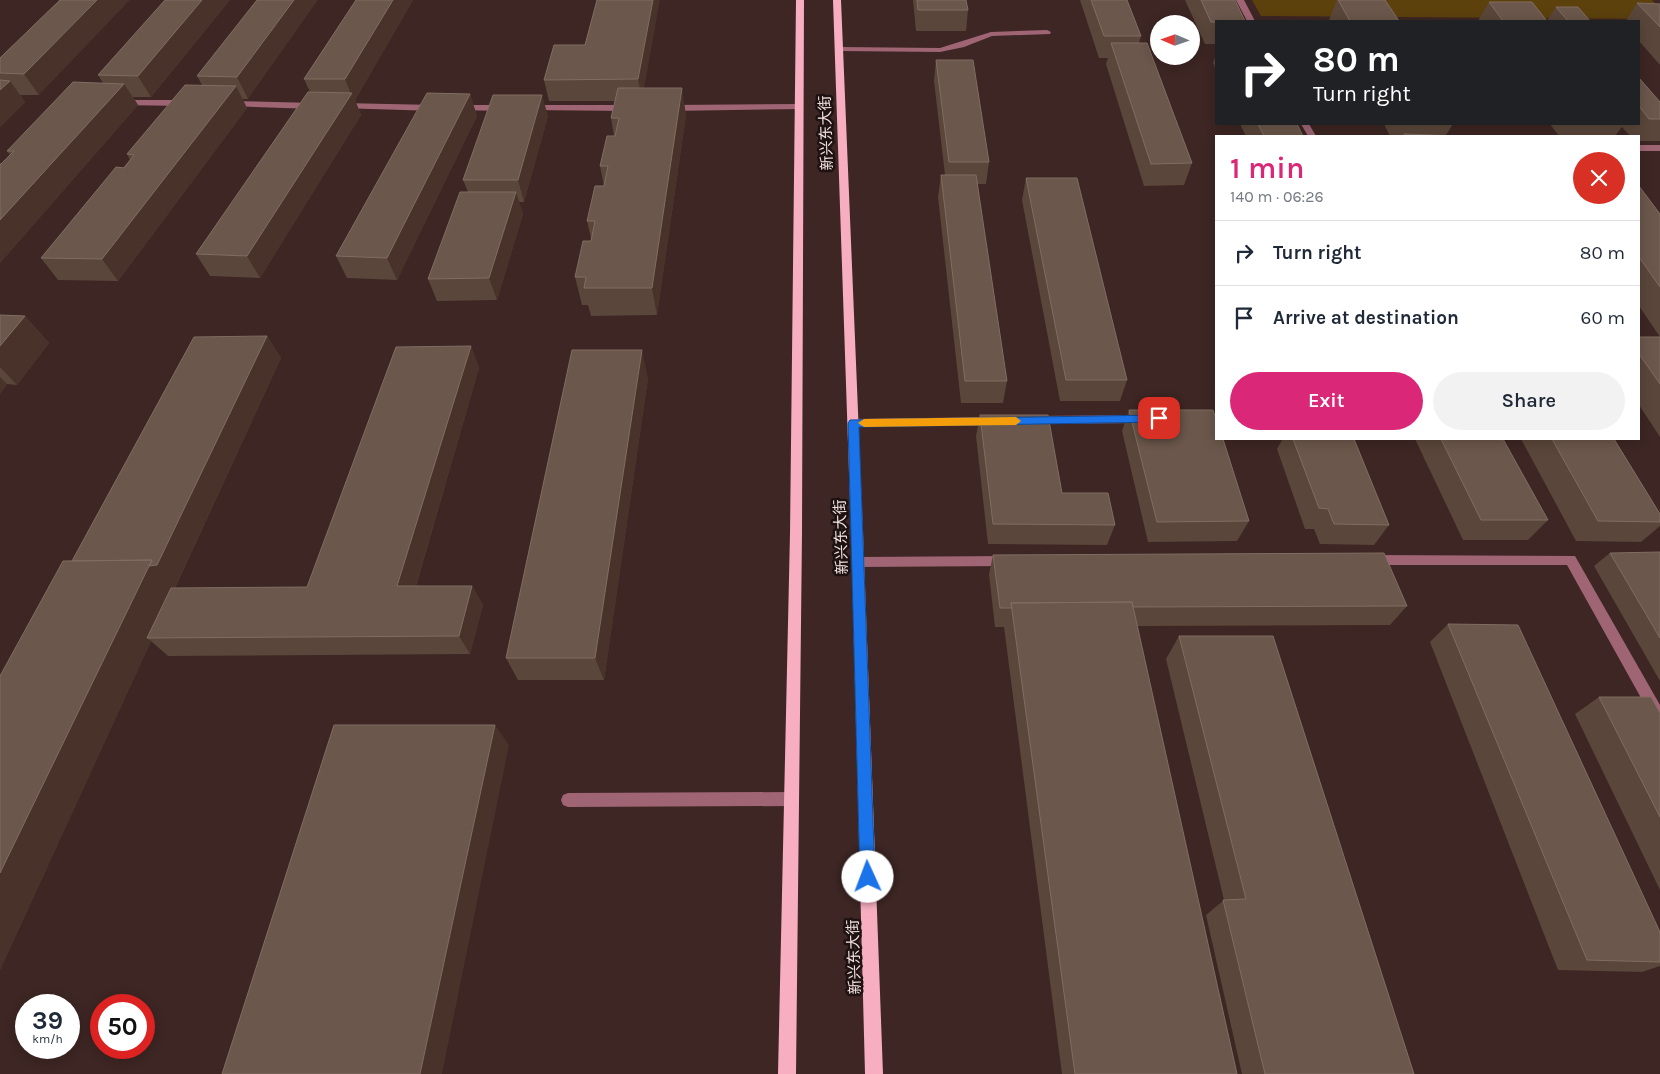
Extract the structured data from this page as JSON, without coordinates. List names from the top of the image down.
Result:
{
  "streets": {
    "main road": ["新兴东大街"]
  },
  "north": "left",
  "page": {
    "turn": ["80 m", "Turn right"],
    "heading": ["1 min", "140 m · 06:26"],
    "list": [
      {
        "name": "Turn right",
        "value": "80 m"
      },
      {
        "name": "Arrive at destination",
        "value": "60 m"
      }
    ],
    "buttons": ["Exit", "Share"],
    "speed": "39 km/h",
    "limit": "50"
  }
}
